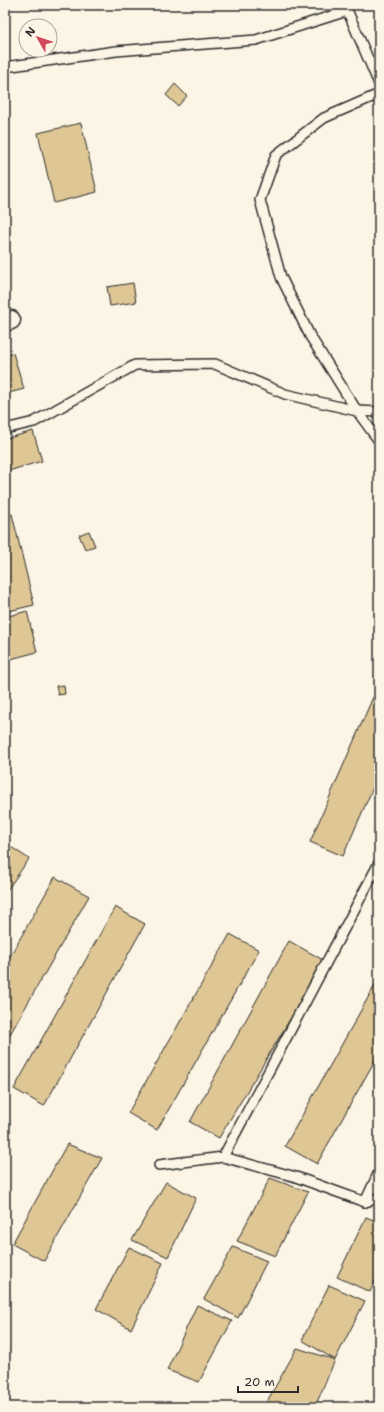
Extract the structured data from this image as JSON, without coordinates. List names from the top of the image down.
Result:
{
  "scale_bar": "20 m",
  "north": "top left"
}
